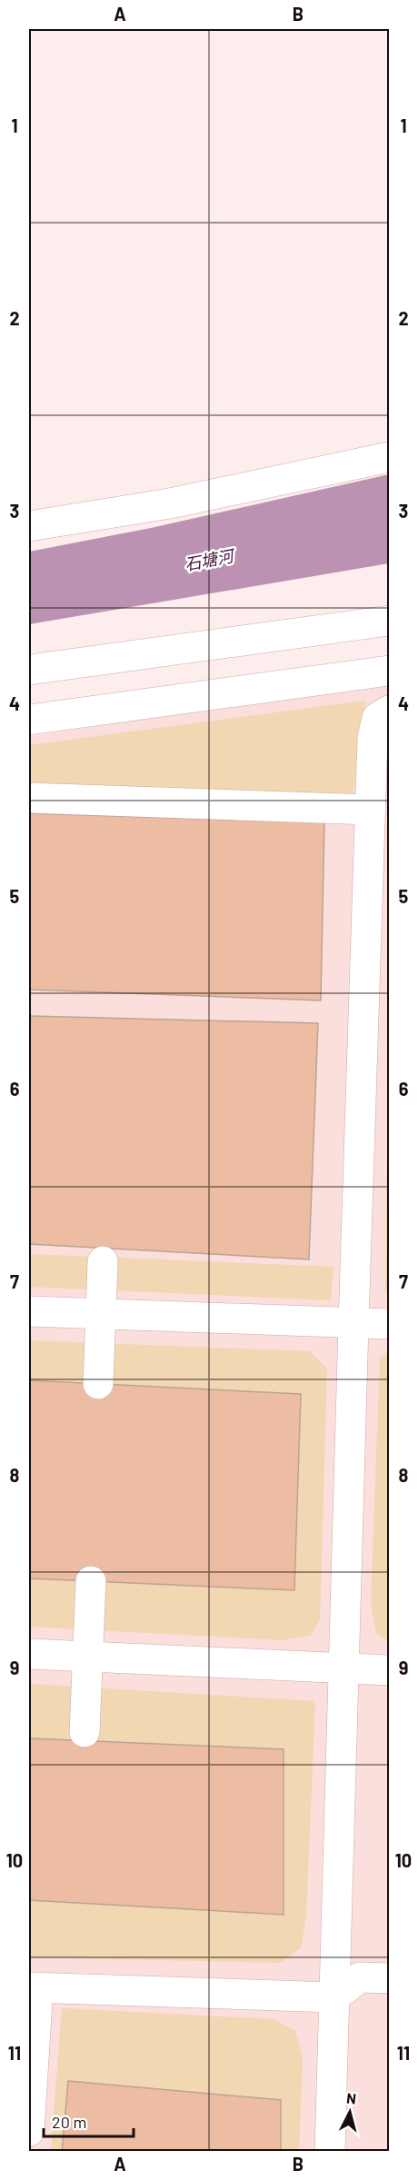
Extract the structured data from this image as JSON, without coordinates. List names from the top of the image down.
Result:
{
  "water": ["石塘河"],
  "scale_bar": "20 m",
  "north": "top",
  "grid": {
    "columns": ["A", "B"],
    "rows": [
      "1",
      "2",
      "3",
      "4",
      "5",
      "6",
      "7",
      "8",
      "9",
      "10",
      "11"
    ]
  }
}
